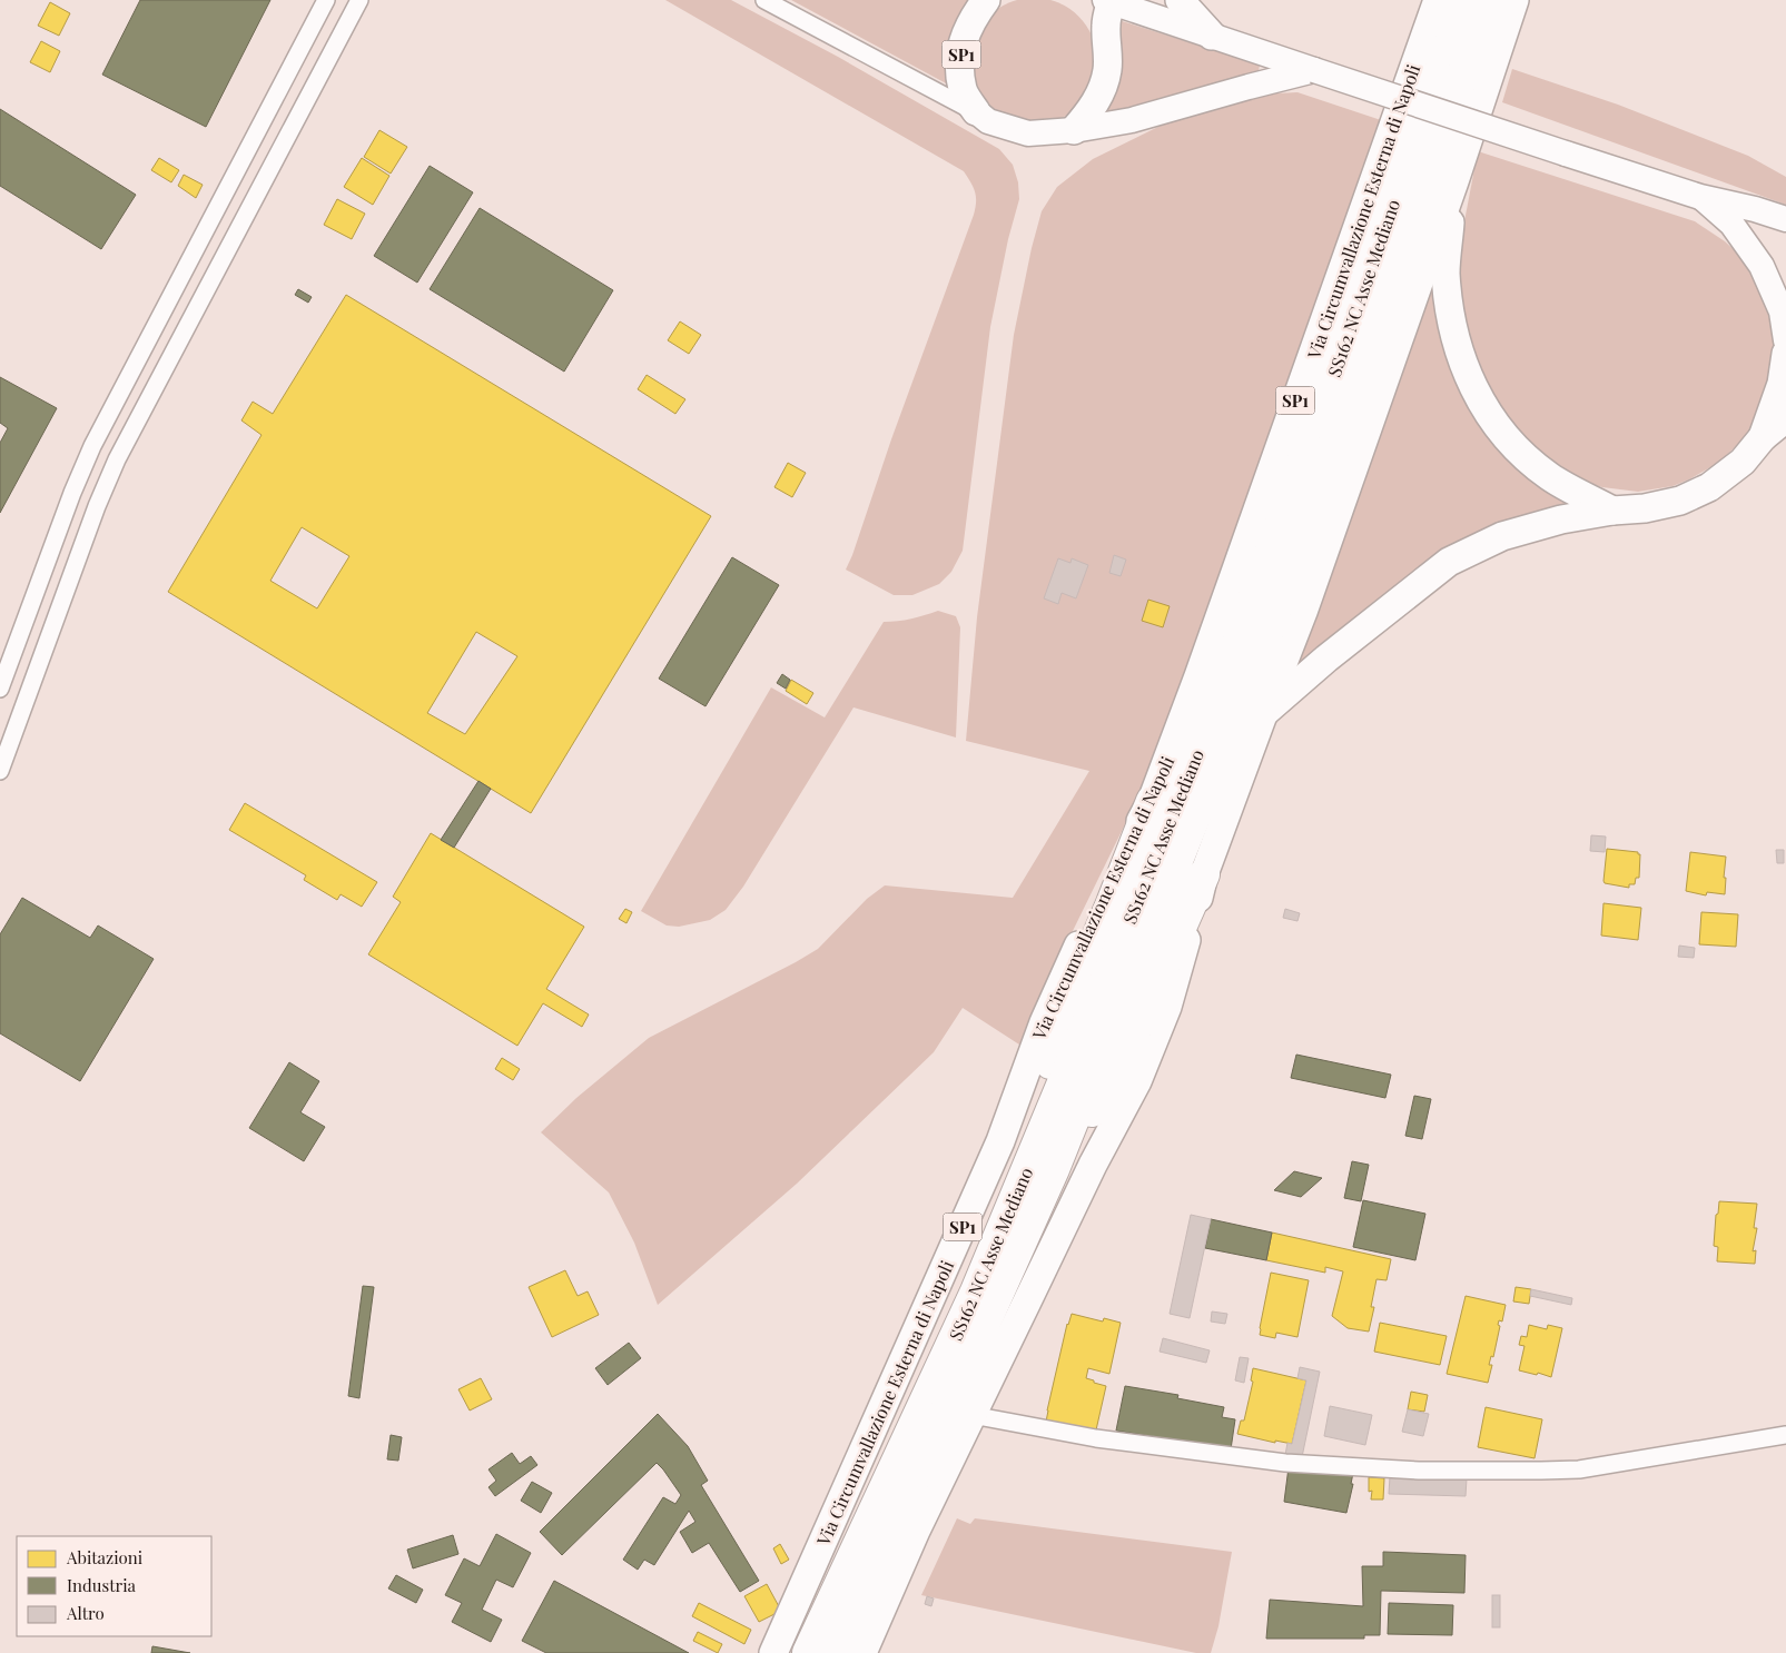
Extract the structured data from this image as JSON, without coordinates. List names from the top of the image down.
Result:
{
  "streets": {
    "highway": ["SS162 NC Asse Mediano"],
    "main road": ["SP1", "Via Circumvallazione Esterna di Napoli"]
  },
  "legend": ["Abitazioni", "Industria", "Altro"]
}
